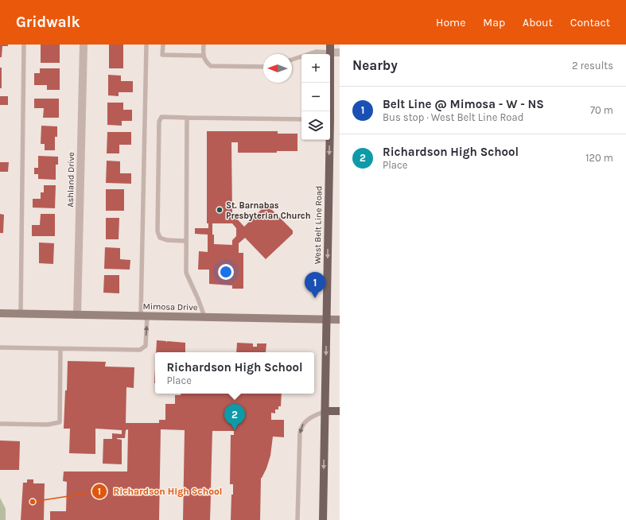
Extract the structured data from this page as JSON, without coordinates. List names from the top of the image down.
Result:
{
  "streets": {
    "main road": ["West Belt Line Road"],
    "street": ["Ashland Drive", "Mimosa Drive"]
  },
  "crossings": [
    ["Ashland Drive", "Mimosa Drive"],
    ["West Belt Line Road", "Mimosa Drive"]
  ],
  "one_way": ["West Belt Line Road"],
  "places": ["St. Barnabas Presbyterian Church", "Richardson High School"],
  "north": "left",
  "page": {
    "header": "Gridwalk",
    "nav": [
      "Home",
      "Map",
      "About",
      "Contact"
    ],
    "heading": ["Nearby", "2 results"],
    "map_buttons": ["+", "−"],
    "list": [
      {
        "mark": "1",
        "name": "Belt Line @ Mimosa - W - NS",
        "note": "Bus stop · West Belt Line Road",
        "value": "70 m"
      },
      {
        "mark": "2",
        "name": "Richardson High School",
        "note": "Place",
        "value": "120 m"
      }
    ],
    "pins": ["1", "2"],
    "popup": ["Richardson High School", "Place"]
  }
}
